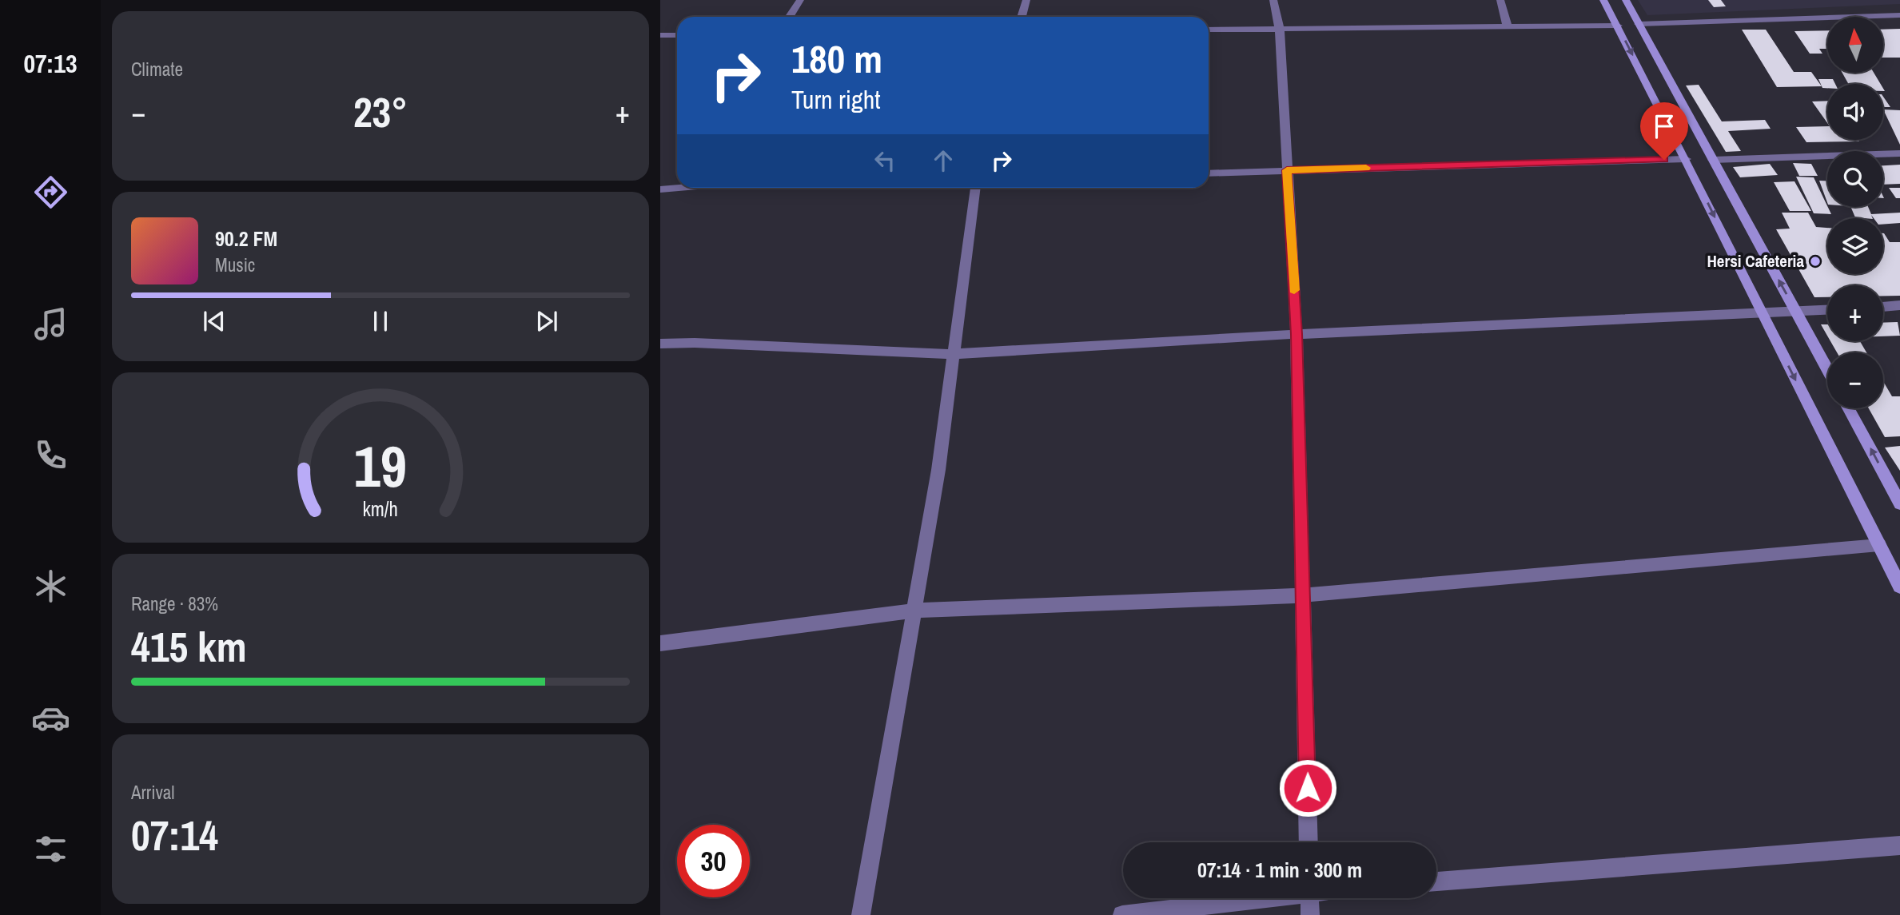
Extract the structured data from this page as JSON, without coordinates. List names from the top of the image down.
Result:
{
  "places": ["Hersi Cafeteria"],
  "north": "top",
  "page": {
    "tabs": "07:13",
    "tile": [
      "Climate",
      ["Range · 83%", "415 km"],
      ["Arrival", "07:14"]
    ],
    "map_buttons": ["+", "−"],
    "turn": ["180 m", "Turn right"],
    "heat": ["−", "23°", "+"],
    "song": ["90.2 FM", "Music"],
    "limit": "30",
    "trip": "07:14 · 1 min · 300 m",
    "gauge": ["19", "km/h"]
  }
}
